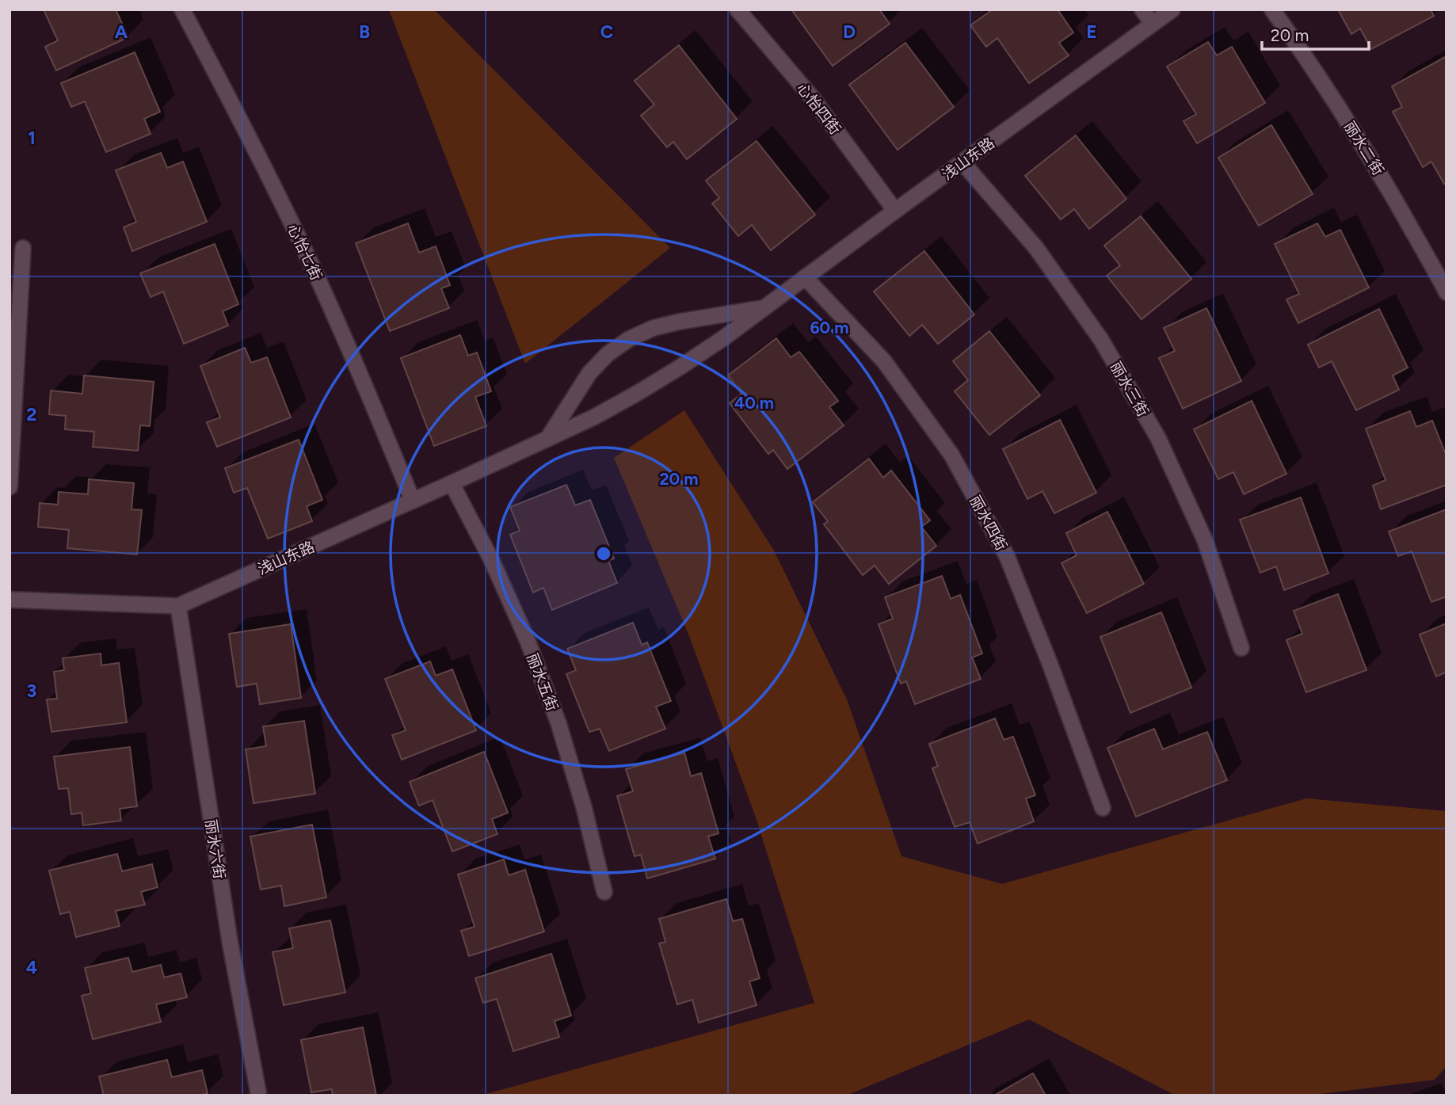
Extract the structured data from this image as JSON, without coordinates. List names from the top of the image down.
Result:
{
  "streets": {
    "lane": [
      "心怡四街",
      "丽水二街",
      "浅山东路",
      "心怡七街",
      "丽水三街",
      "丽水四街",
      "丽水五街",
      "丽水六街"
    ]
  },
  "crossings": [
    ["心怡四街", "浅山东路"],
    ["浅山东路", "心怡七街"],
    ["浅山东路", "丽水三街"],
    ["浅山东路", "丽水四街"],
    ["浅山东路", "丽水五街"],
    ["浅山东路", "丽水六街"]
  ],
  "scale_bar": "20 m",
  "grid": {
    "columns": [
      "A",
      "B",
      "C",
      "D",
      "E"
    ],
    "rows": [
      "1",
      "2",
      "3",
      "4"
    ]
  },
  "rings": ["60 m", "40 m", "20 m"]
}
